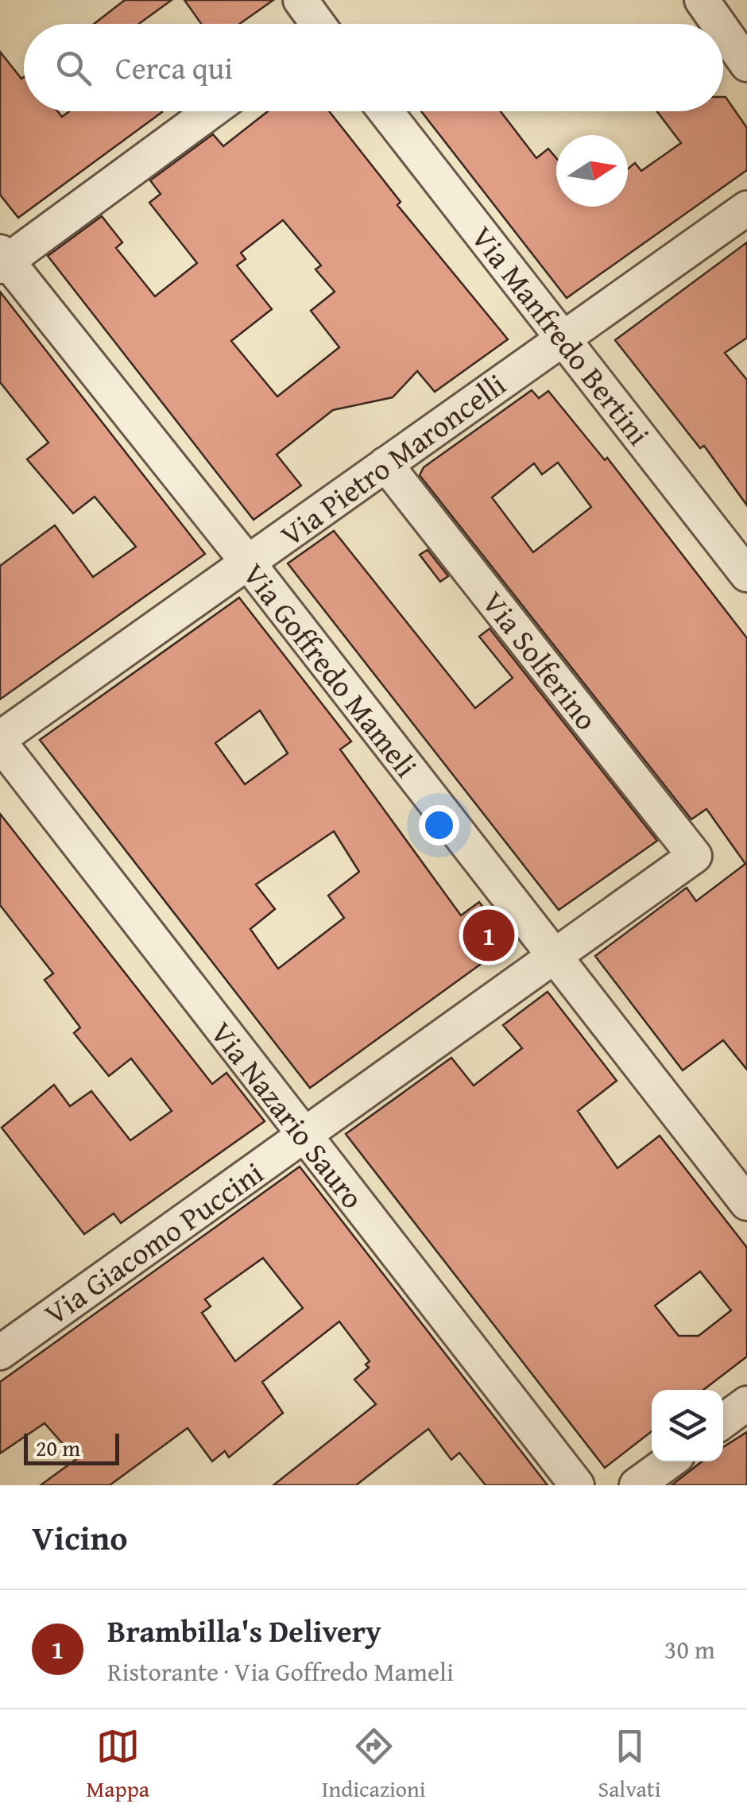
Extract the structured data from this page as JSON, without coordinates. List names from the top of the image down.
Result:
{
  "streets": {
    "street": [
      "Via Manfredo Bertini",
      "Via Pietro Maroncelli",
      "Via Solferino",
      "Via Goffredo Mameli",
      "Via Nazario Sauro",
      "Via Giacomo Puccini"
    ]
  },
  "crossings": [
    ["Via Manfredo Bertini", "Via Pietro Maroncelli"],
    ["Via Pietro Maroncelli", "Via Solferino"],
    ["Via Pietro Maroncelli", "Via Goffredo Mameli"],
    ["Via Pietro Maroncelli", "Via Nazario Sauro"],
    ["Via Solferino", "Via Giacomo Puccini"],
    ["Via Goffredo Mameli", "Via Giacomo Puccini"],
    ["Via Nazario Sauro", "Via Giacomo Puccini"]
  ],
  "scale_bar": "20 m",
  "north": "right",
  "page": {
    "search": "Cerca qui",
    "pins": "1",
    "scale": "20 m",
    "heading": "Vicino",
    "list": [
      {
        "mark": "1",
        "name": "Brambilla's Delivery",
        "note": "Ristorante · Via Goffredo Mameli",
        "value": "30 m"
      }
    ],
    "nav": ["Mappa", "Indicazioni", "Salvati"]
  }
}
